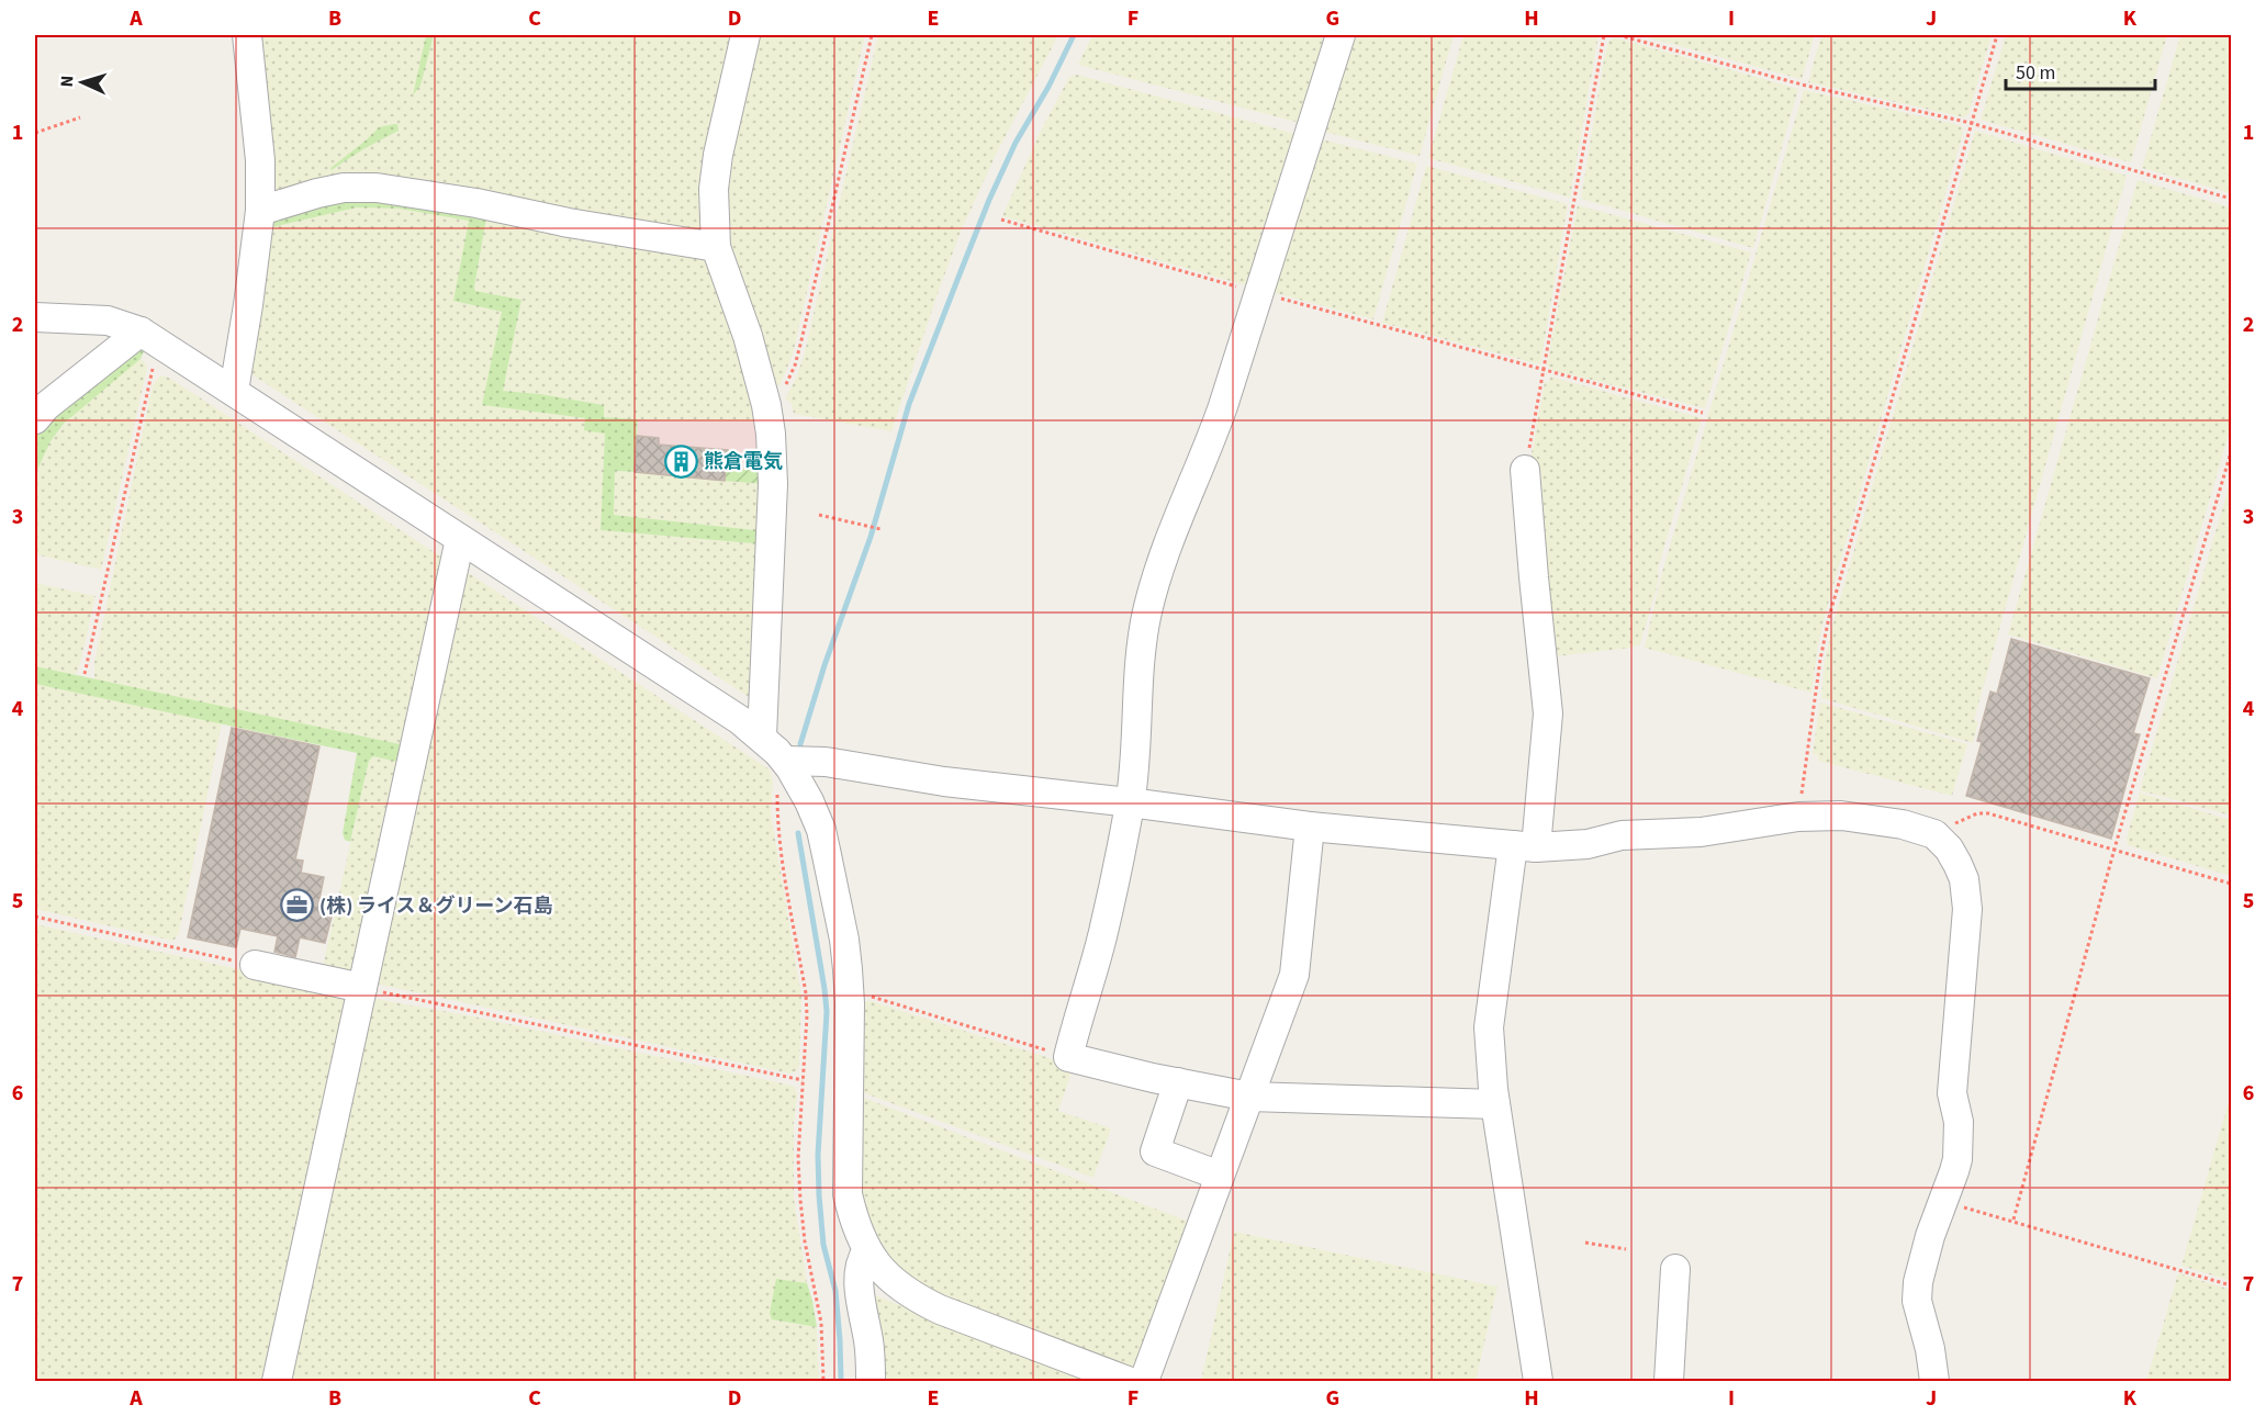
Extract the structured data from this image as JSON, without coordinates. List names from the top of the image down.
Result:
{
  "places": {
    "building": ["熊倉電気"],
    "office": ["(株) ライス＆グリーン石島"]
  },
  "scale_bar": "50 m",
  "north": "left",
  "grid": {
    "columns": [
      "A",
      "B",
      "C",
      "D",
      "E",
      "F",
      "G",
      "H",
      "I",
      "J",
      "K"
    ],
    "rows": [
      "1",
      "2",
      "3",
      "4",
      "5",
      "6",
      "7"
    ]
  }
}
